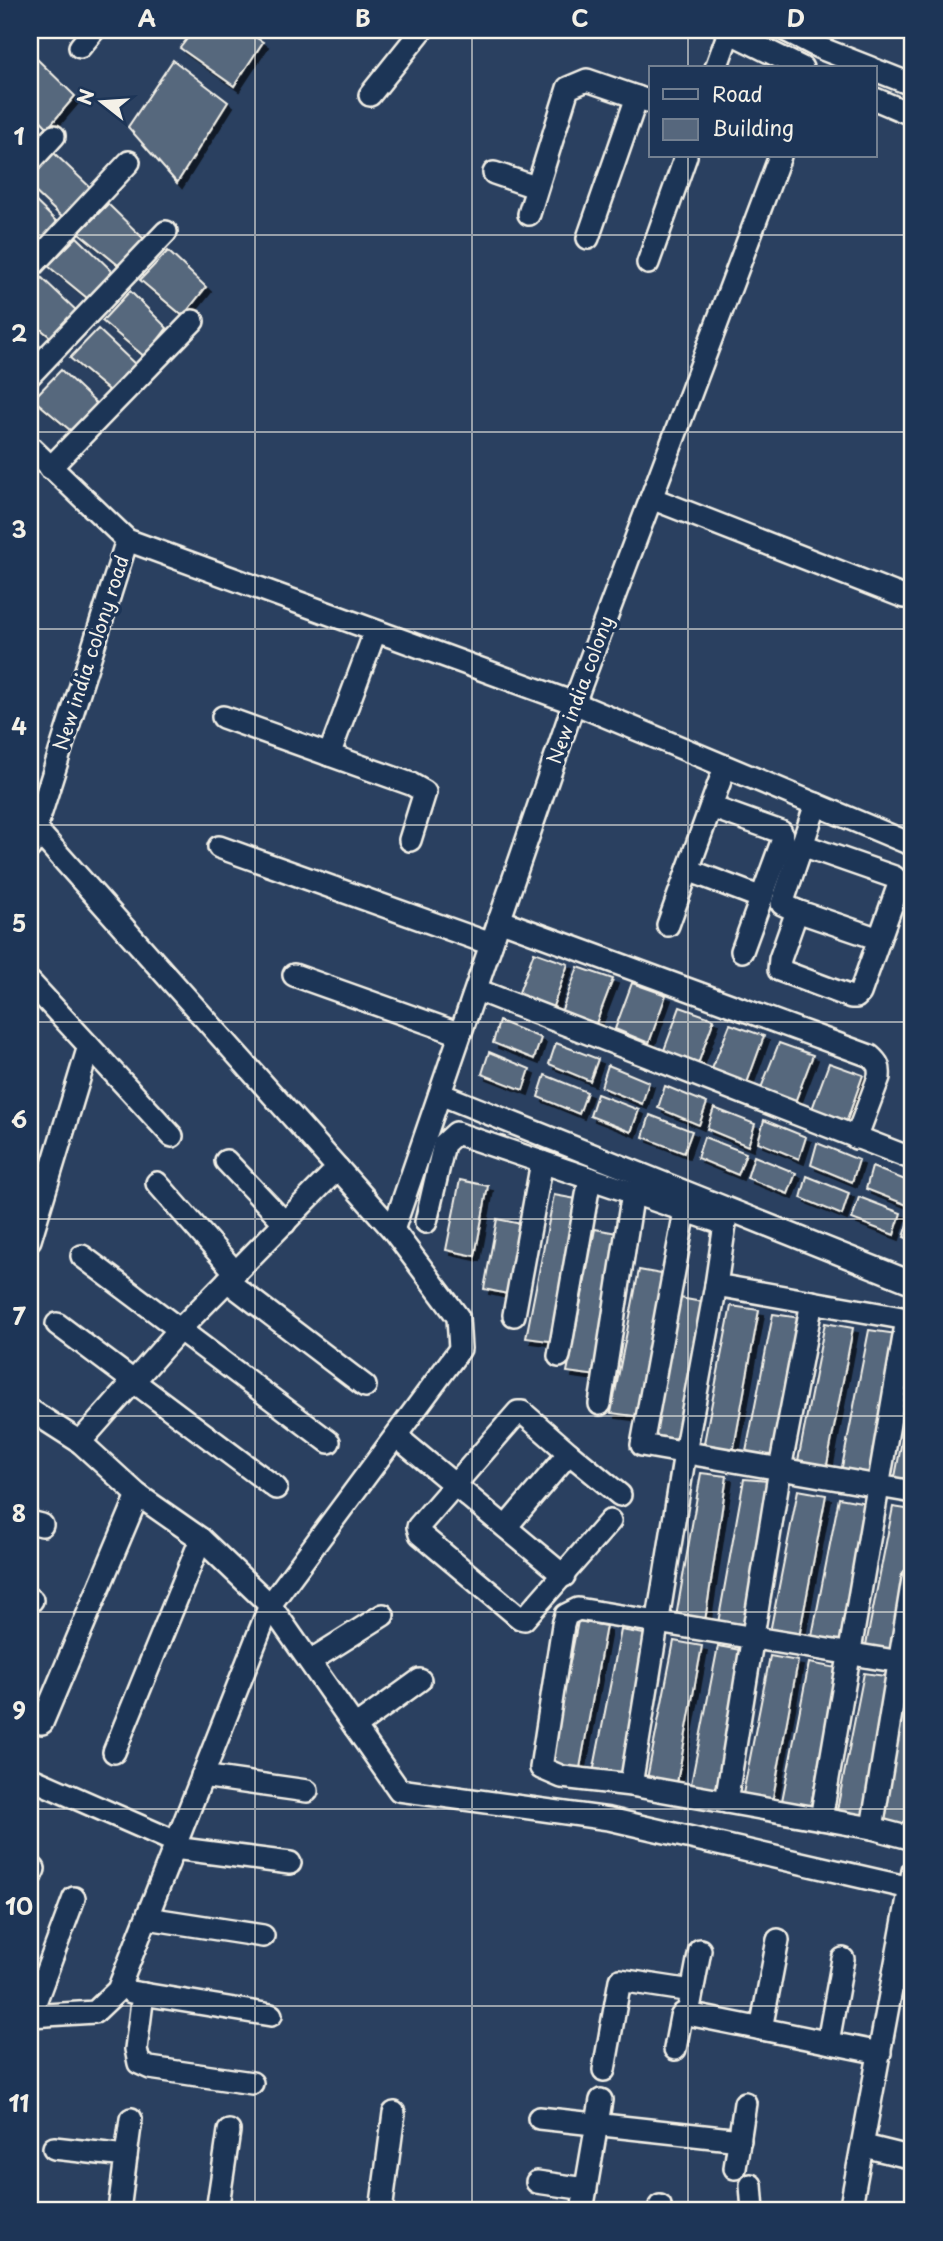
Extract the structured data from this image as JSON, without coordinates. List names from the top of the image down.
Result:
{
  "streets": {
    "street": ["New india colony road", "New india colony"]
  },
  "legend": ["Road", "Building"],
  "north": "left",
  "grid": {
    "columns": [
      "A",
      "B",
      "C",
      "D"
    ],
    "rows": [
      "1",
      "2",
      "3",
      "4",
      "5",
      "6",
      "7",
      "8",
      "9",
      "10",
      "11"
    ]
  }
}
